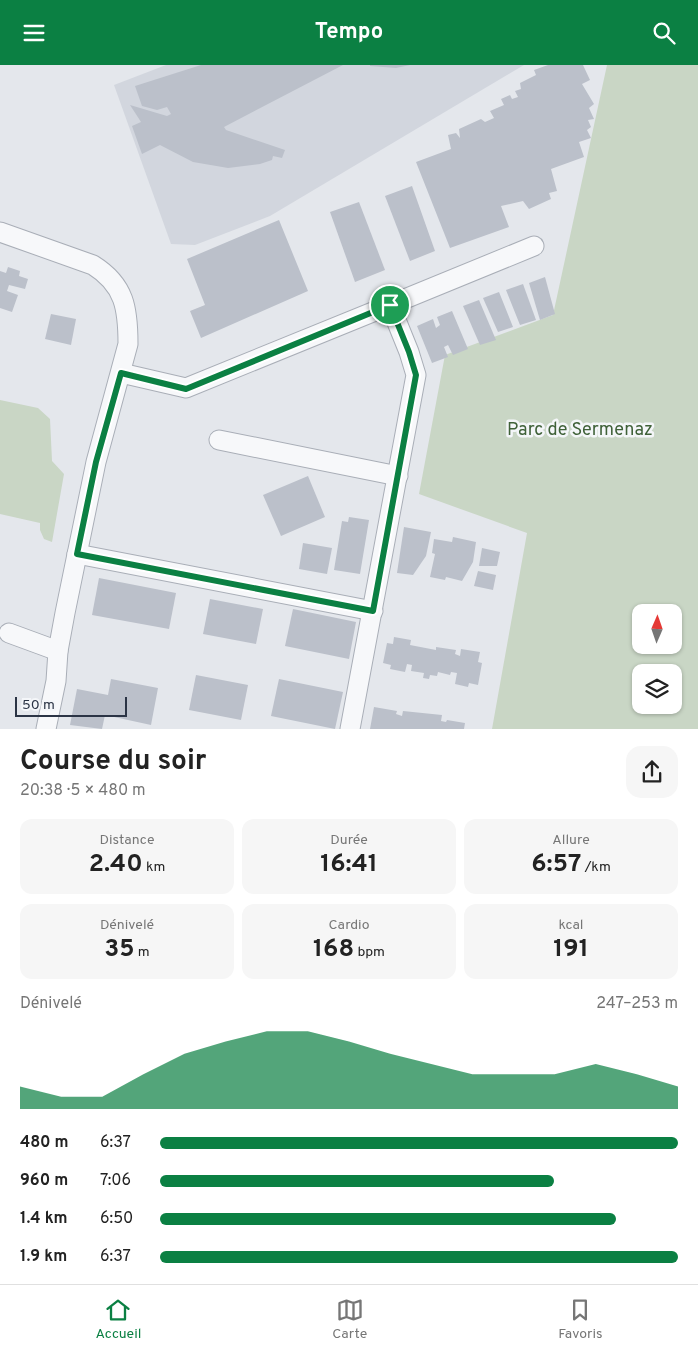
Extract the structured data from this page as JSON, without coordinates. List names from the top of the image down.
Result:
{
  "parks": ["Parc de Sermenaz"],
  "scale_bar": "50 m",
  "north": "top",
  "page": {
    "header": "Tempo",
    "scale": "50 m",
    "heading": ["Course du soir", "20:38 · 5 × 480 m"],
    "stats": [
      ["Distance", "2.40 km"],
      ["Durée", "16:41"],
      ["Allure", "6:57 /km"],
      ["Dénivelé", "35 m"],
      ["Cardio", "168 bpm"],
      ["kcal", "191"]
    ],
    "chart": ["Dénivelé", "247–253 m"],
    "list": [
      {
        "name": "480 m",
        "note": "6:37"
      },
      {
        "name": "960 m",
        "note": "7:06"
      },
      {
        "name": "1.4 km",
        "note": "6:50"
      },
      {
        "name": "1.9 km",
        "note": "6:37"
      }
    ],
    "tabs": ["Accueil", "Carte", "Favoris"]
  }
}
